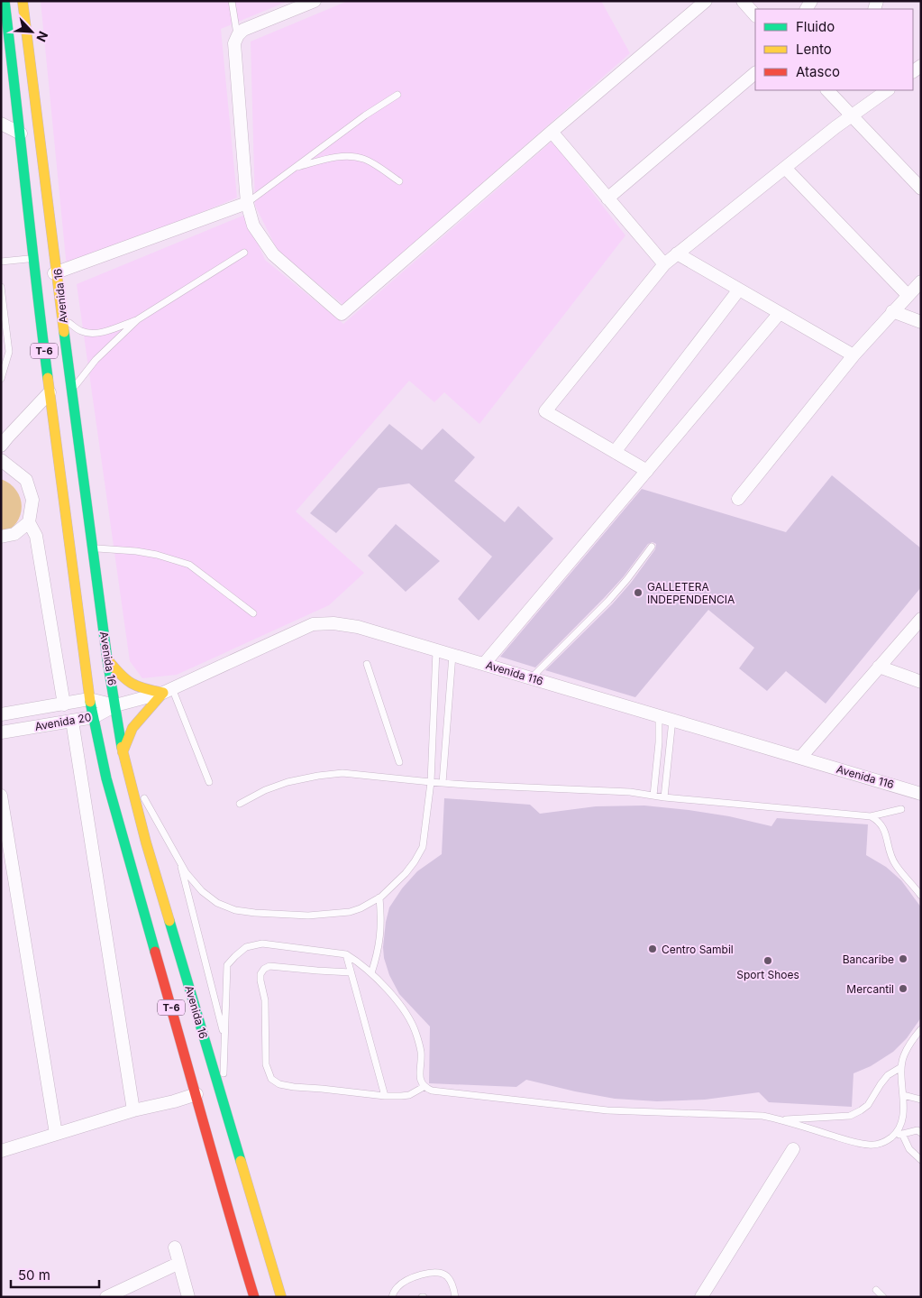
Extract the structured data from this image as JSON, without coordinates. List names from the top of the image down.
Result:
{
  "streets": {
    "highway": ["Avenida 16", "T-6"],
    "street": ["Avenida 116", "Avenida 20"]
  },
  "crossings": [
    ["Avenida 16", "Avenida 116"],
    ["Avenida 16", "Avenida 20"],
    ["Avenida 116", "Avenida 20"]
  ],
  "places": [
    "GALLETERA INDEPENDENCIA",
    "Centro Sambil",
    "Bancaribe",
    "Sport Shoes",
    "Mercantil"
  ],
  "legend": ["Fluido", "Lento", "Atasco"],
  "scale_bar": "50 m",
  "north": "bottom right"
}
